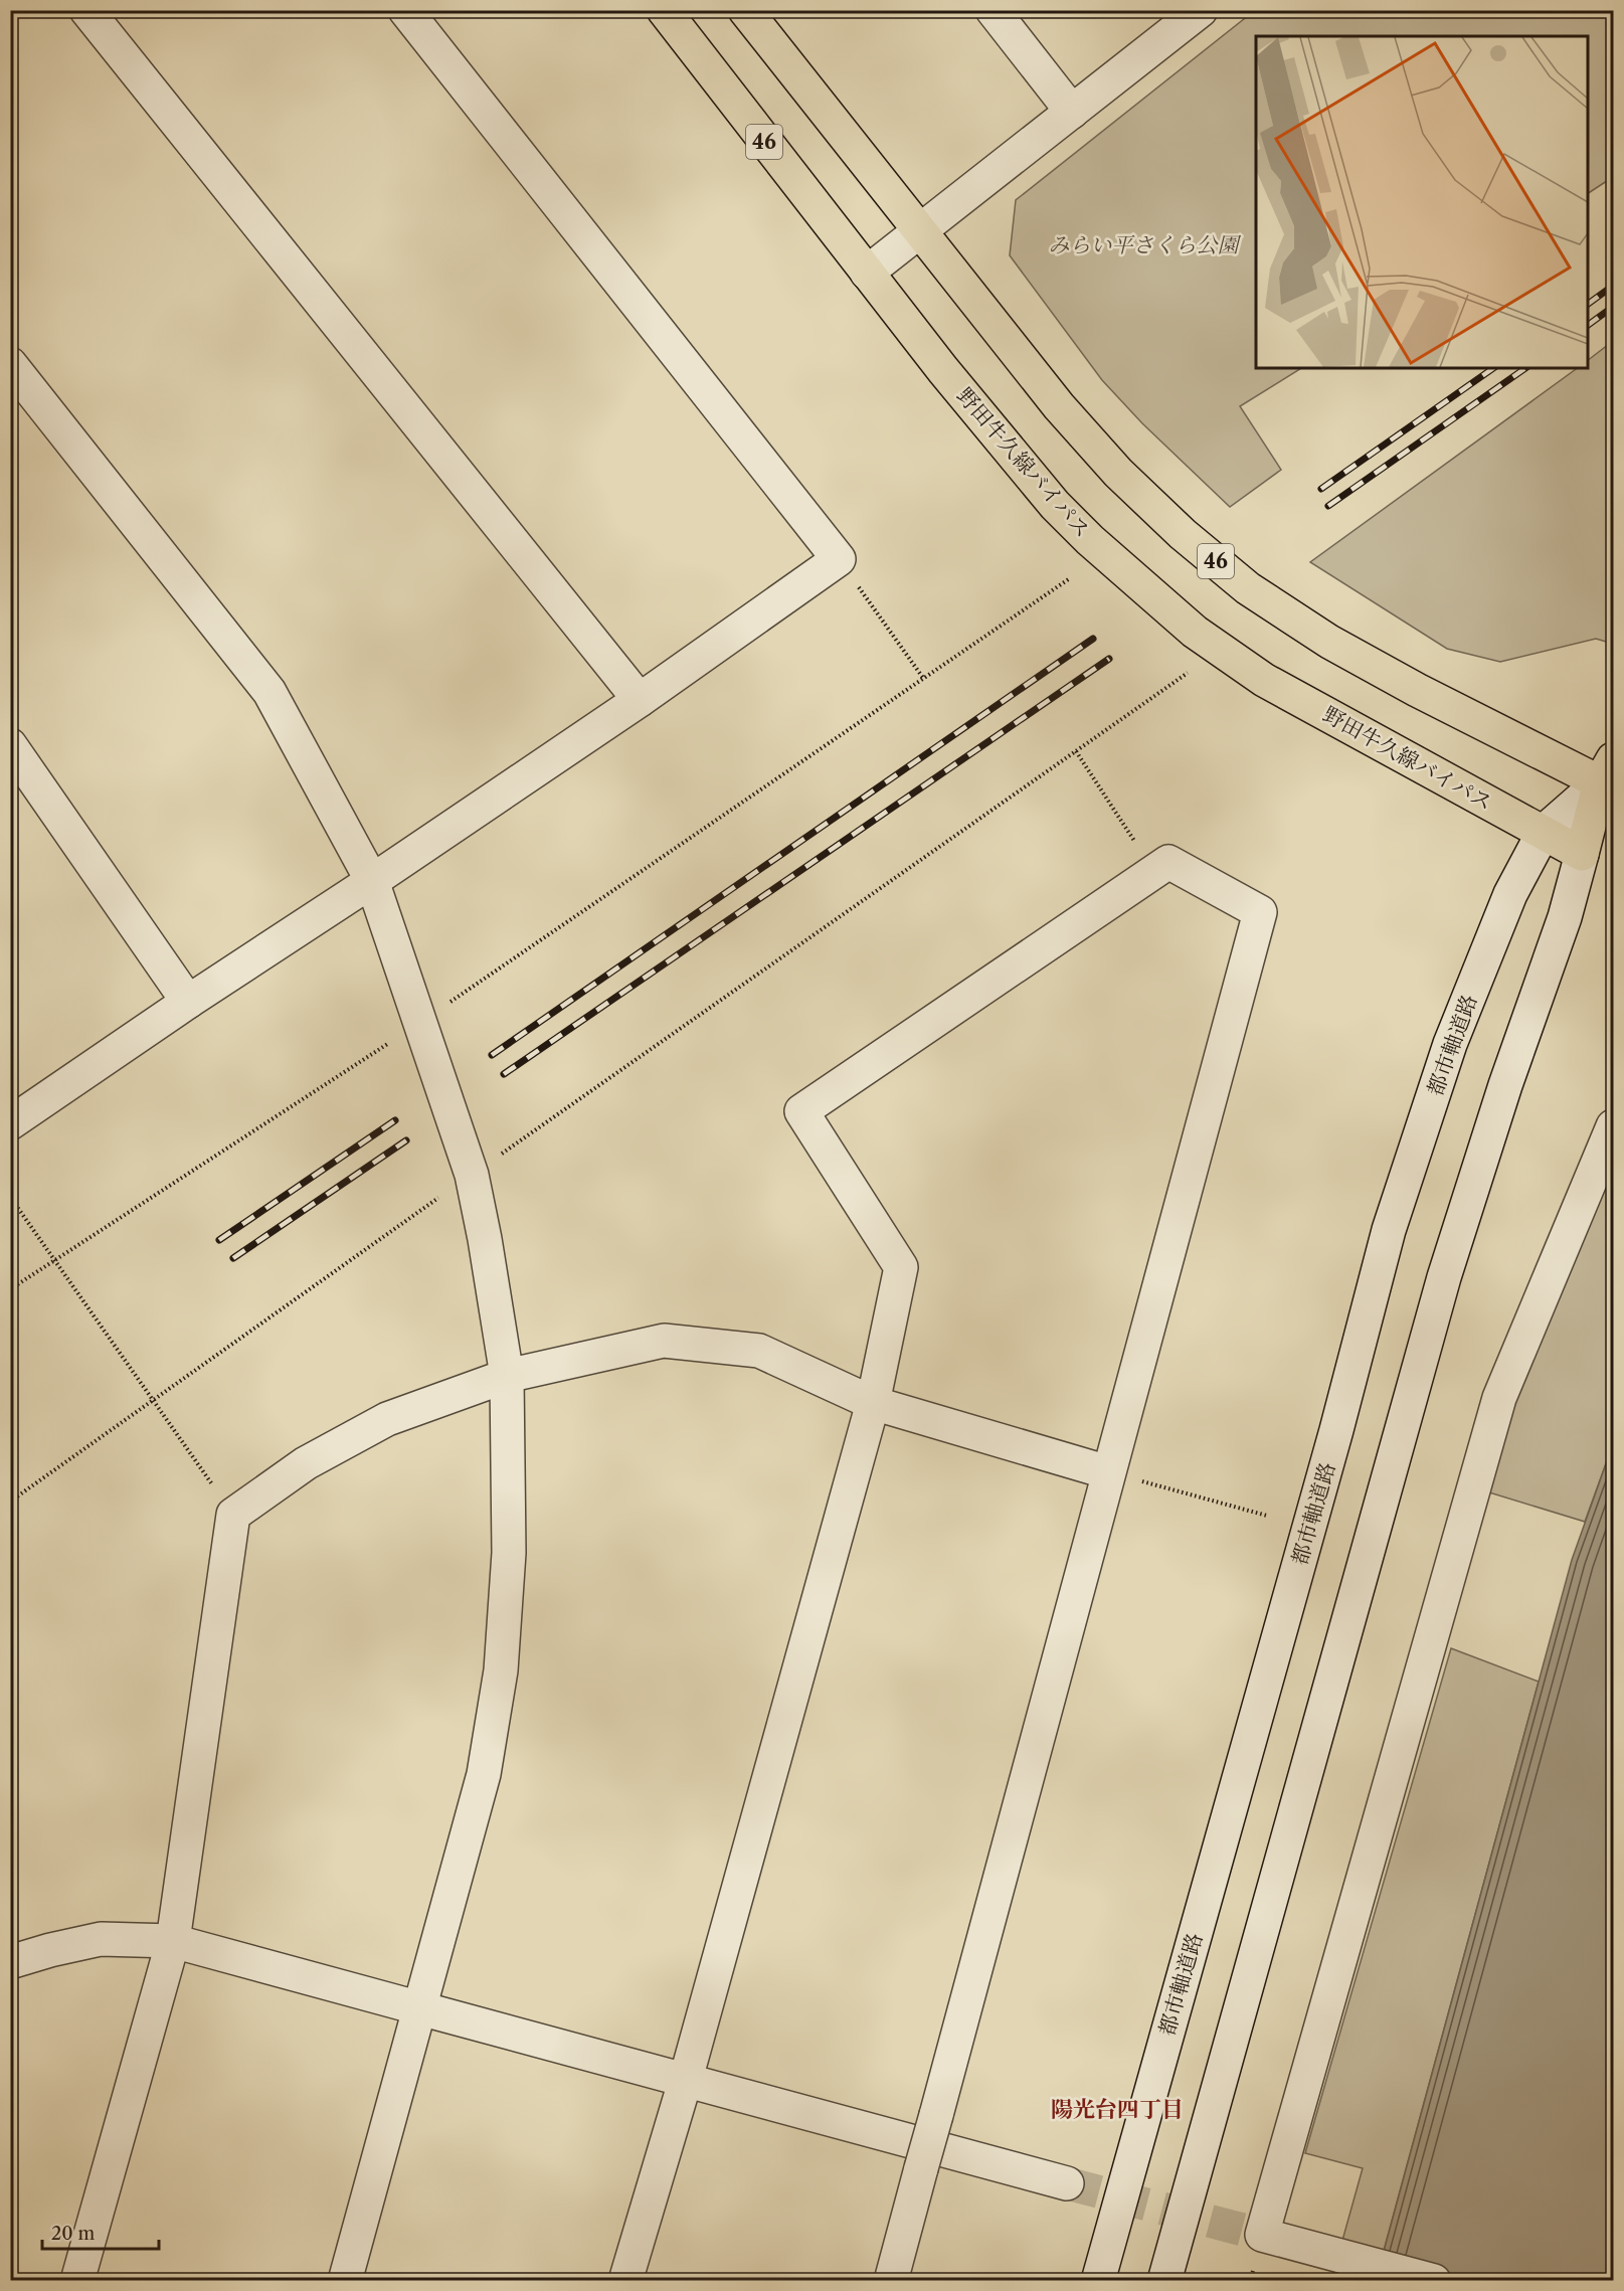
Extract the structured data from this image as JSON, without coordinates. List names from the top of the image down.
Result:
{
  "streets": {
    "main road": ["46", "野田牛久線バイパス"],
    "street": ["都市軸道路"]
  },
  "crossings": [
    ["46", "都市軸道路"],
    ["野田牛久線バイパス", "都市軸道路"]
  ],
  "districts": ["陽光台四丁目"],
  "parks": ["みらい平さくら公園"],
  "scale_bar": "20 m"
}
